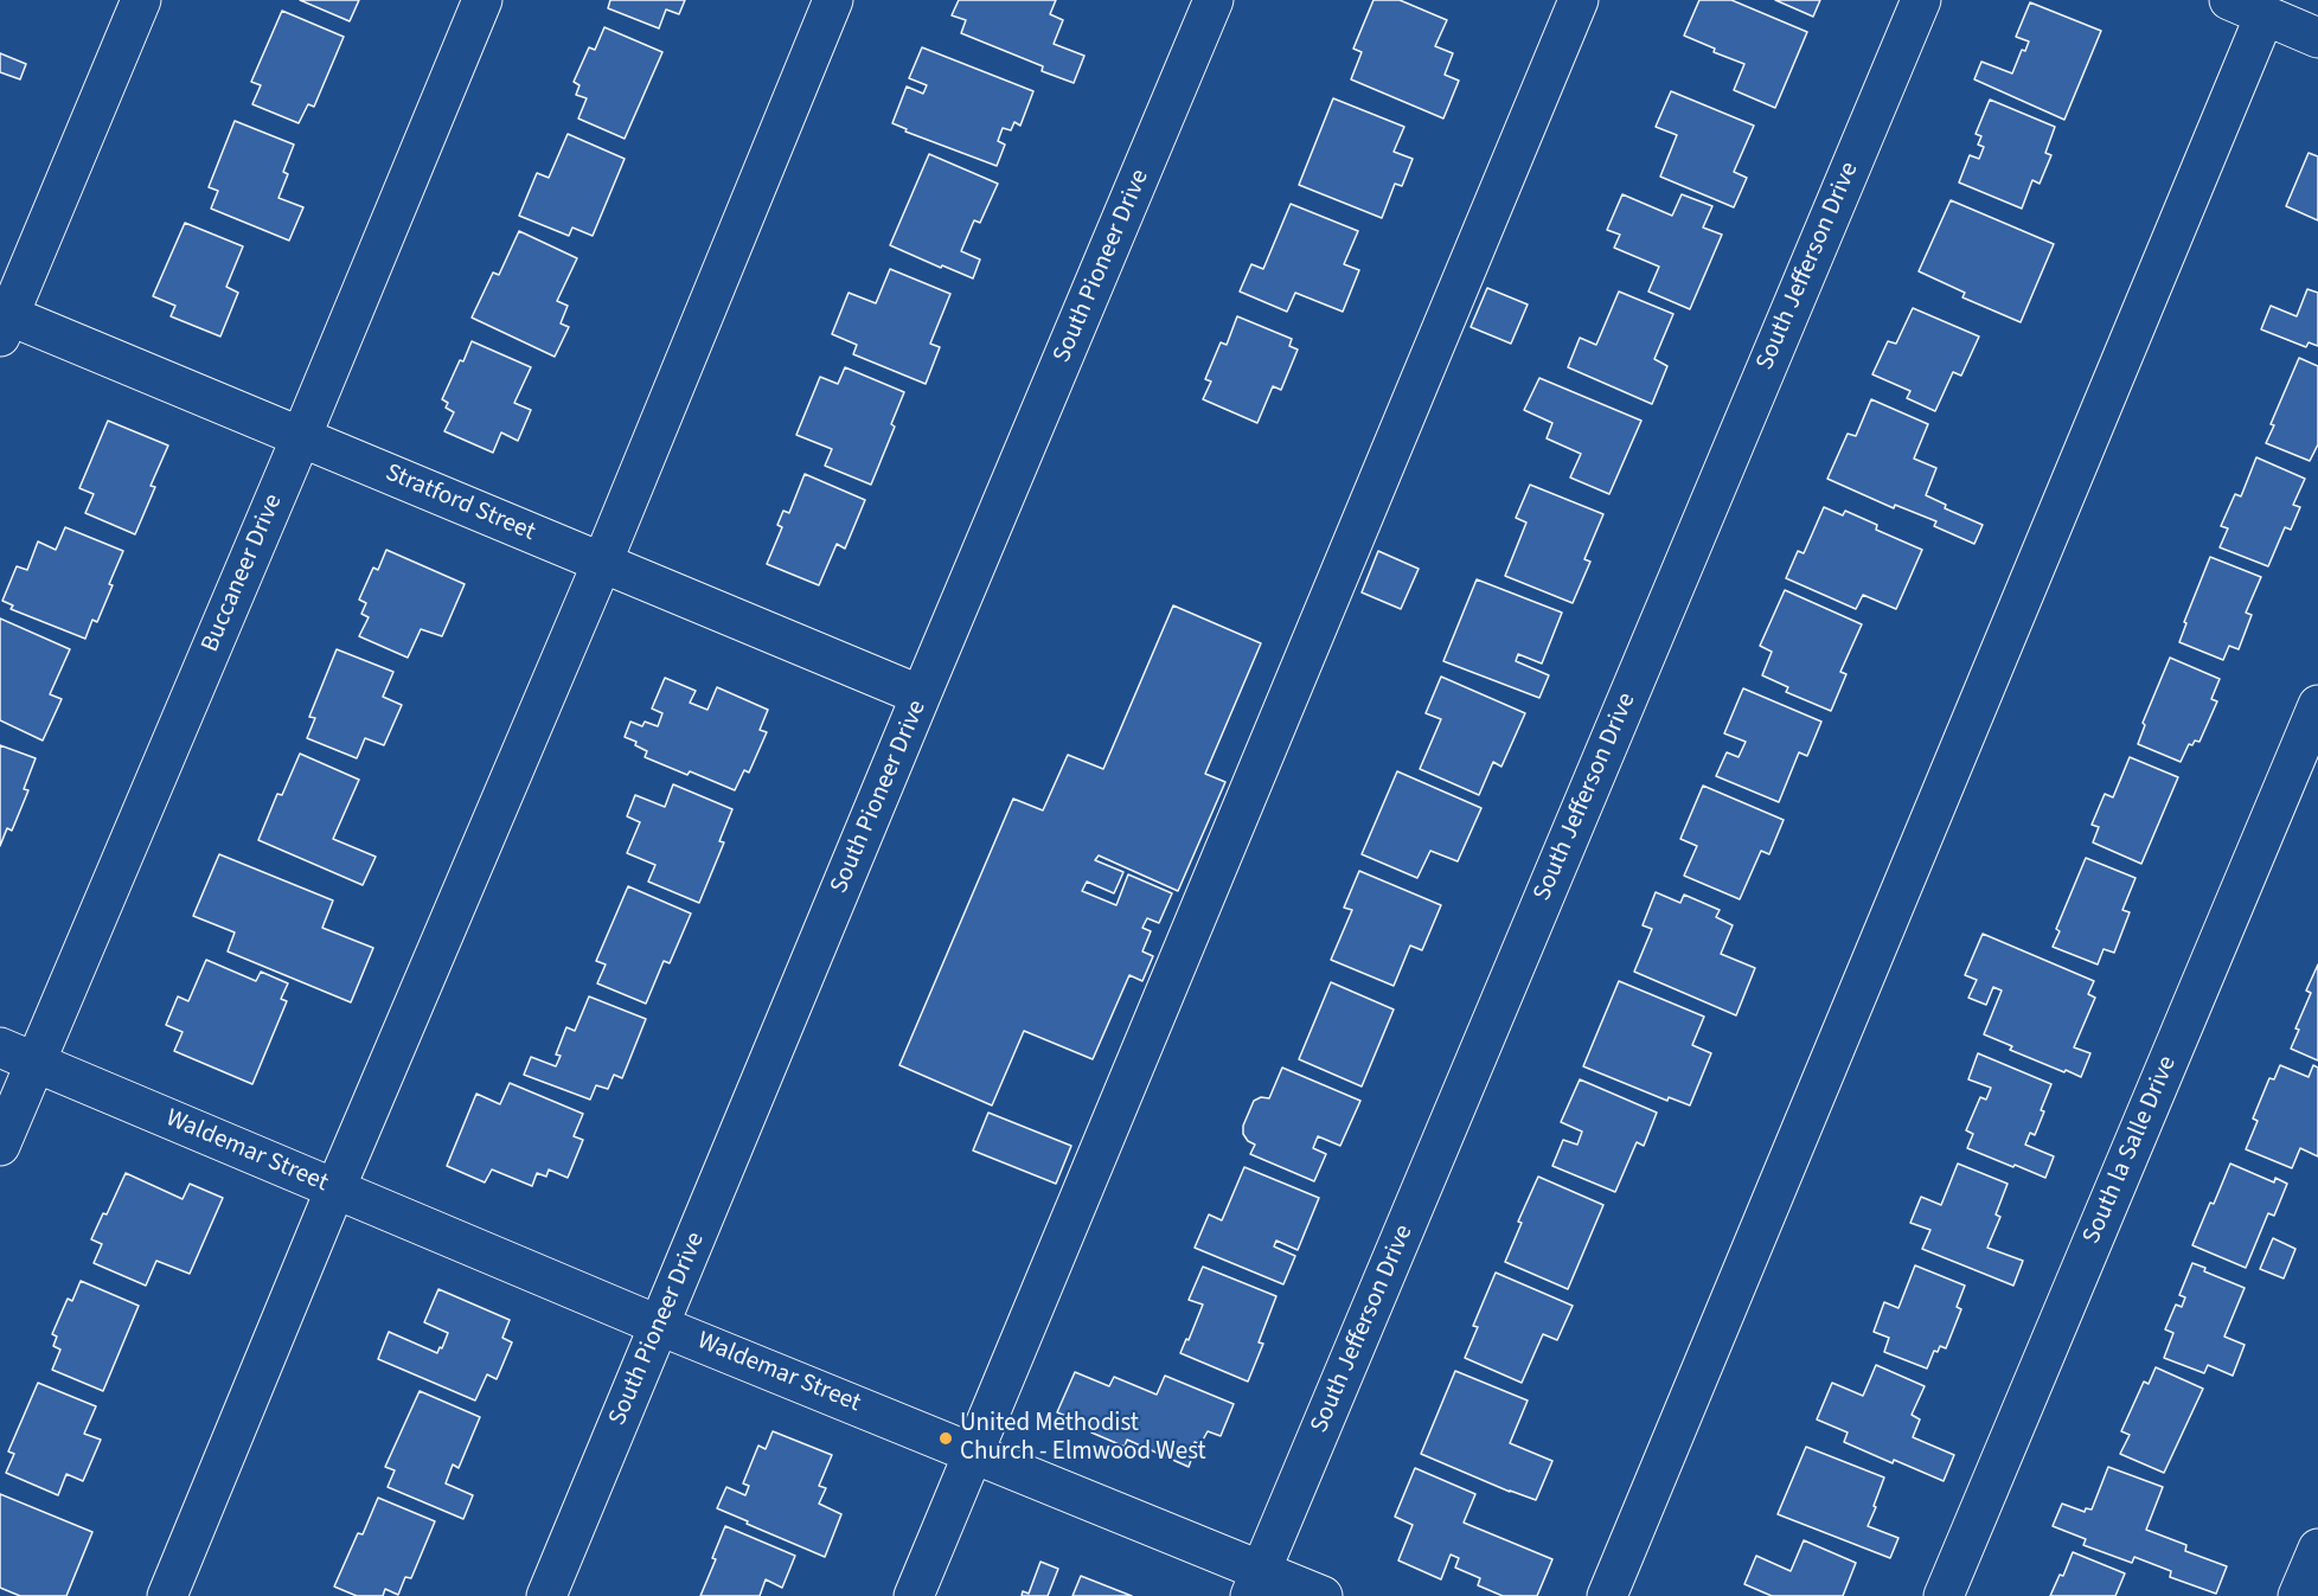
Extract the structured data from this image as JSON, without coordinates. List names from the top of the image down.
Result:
{
  "streets": {
    "street": [
      "South Pioneer Drive",
      "South Jefferson Drive",
      "Stratford Street",
      "Buccaneer Drive",
      "South la Salle Drive",
      "Waldemar Street"
    ]
  },
  "crossings": [
    ["South Pioneer Drive", "Stratford Street"],
    ["South Pioneer Drive", "Waldemar Street"],
    ["South Jefferson Drive", "Waldemar Street"],
    ["Stratford Street", "Buccaneer Drive"],
    ["Buccaneer Drive", "Waldemar Street"]
  ],
  "places": ["United Methodist Church - Elmwood West"]
}
